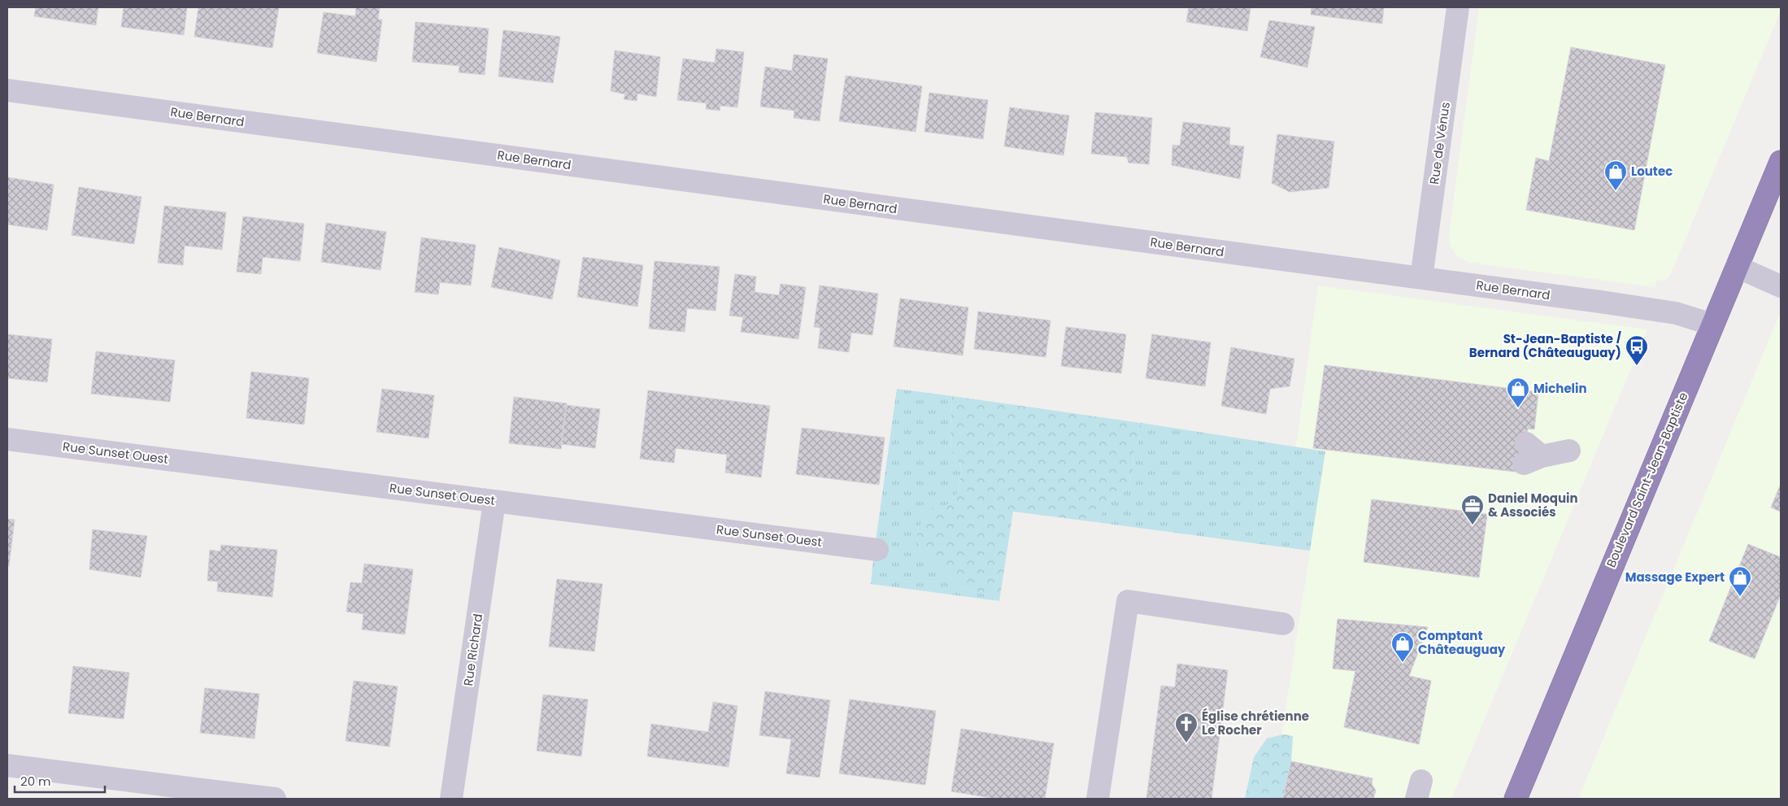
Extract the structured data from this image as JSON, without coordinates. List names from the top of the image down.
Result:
{
  "streets": {
    "highway": ["Boulevard Saint-Jean-Baptiste"],
    "street": [
      "Rue Bernard",
      "Rue de Vénus",
      "Rue Sunset Ouest",
      "Rue Richard"
    ]
  },
  "crossings": [
    ["Rue Bernard", "Rue de Vénus"],
    ["Rue Bernard", "Boulevard Saint-Jean-Baptiste"],
    ["Rue Sunset Ouest", "Rue Richard"]
  ],
  "places": {
    "shop": [
      "Loutec",
      "Michelin",
      "Massage Expert",
      "Comptant Châteauguay"
    ],
    "bus stop": ["St-Jean-Baptiste / Bernard (Châteauguay)"],
    "office": ["Daniel Moquin & Associés"],
    "church": ["Église chrétienne Le Rocher"]
  },
  "scale_bar": "20 m"
}
